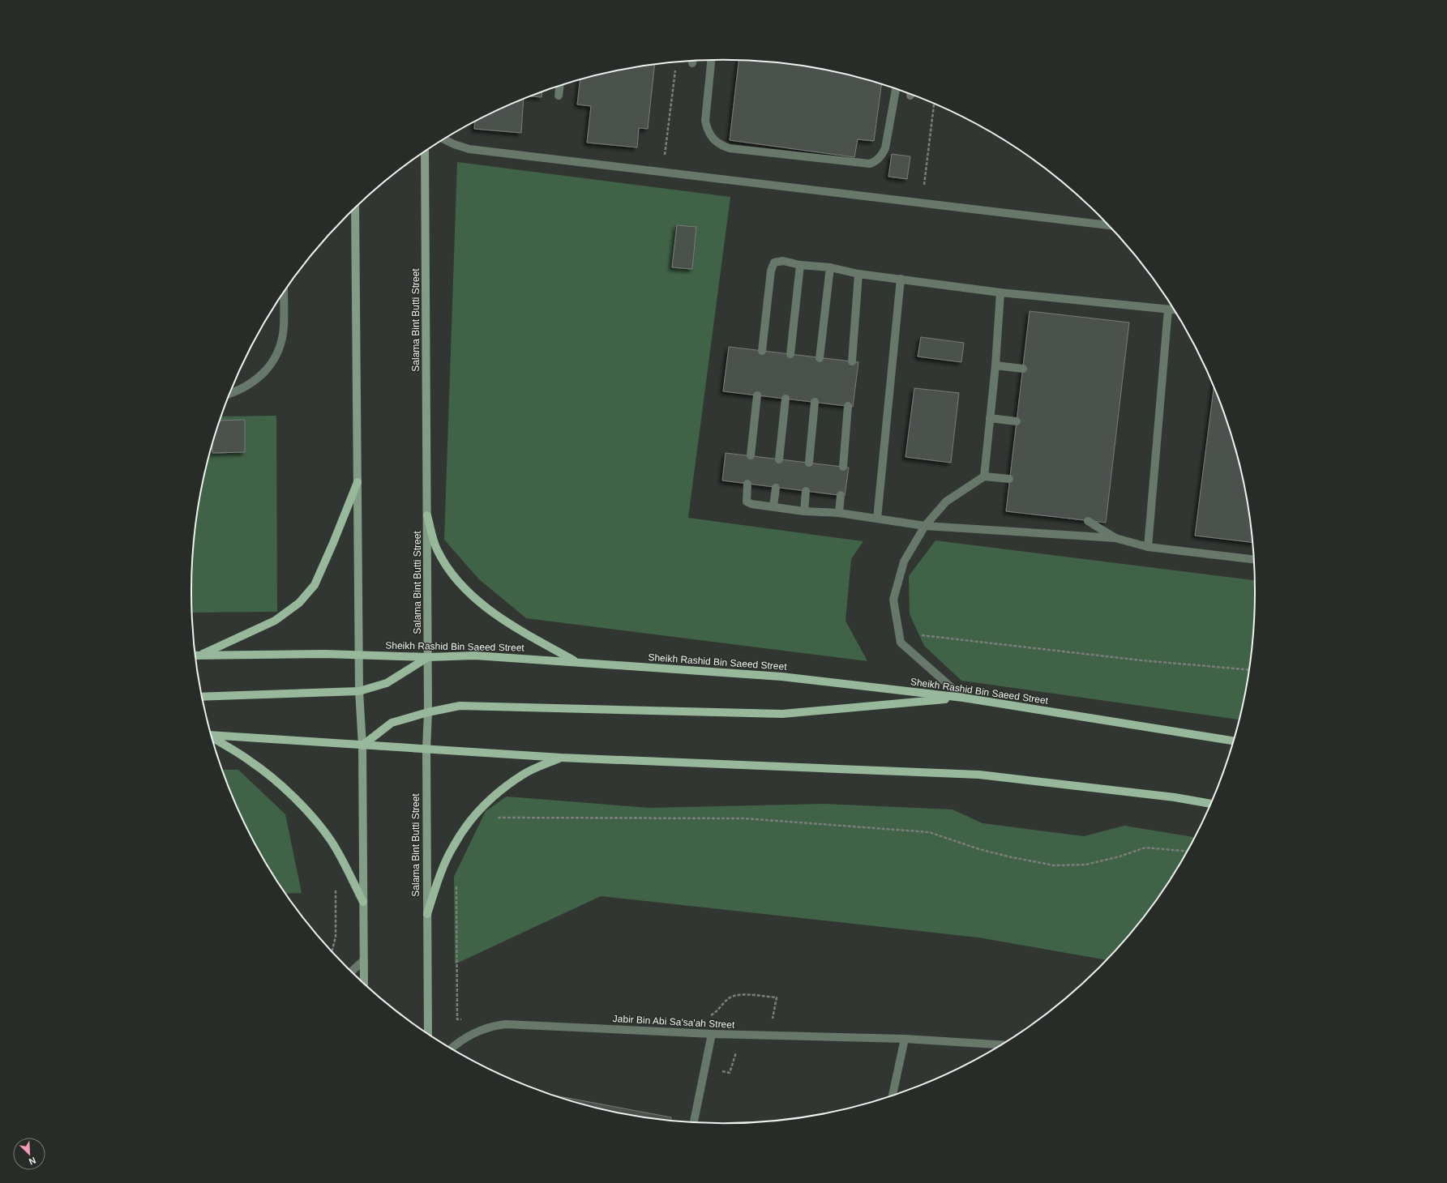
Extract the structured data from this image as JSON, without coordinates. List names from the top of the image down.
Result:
{
  "streets": {
    "main road": ["Salama Bint Butti Street", "Sheikh Rashid Bin Saeed Street"],
    "street": ["Jabir Bin Abi Sa'sa'ah Street"]
  },
  "crossings": [
    ["Salama Bint Butti Street", "Sheikh Rashid Bin Saeed Street"]
  ],
  "north": "bottom right"
}
